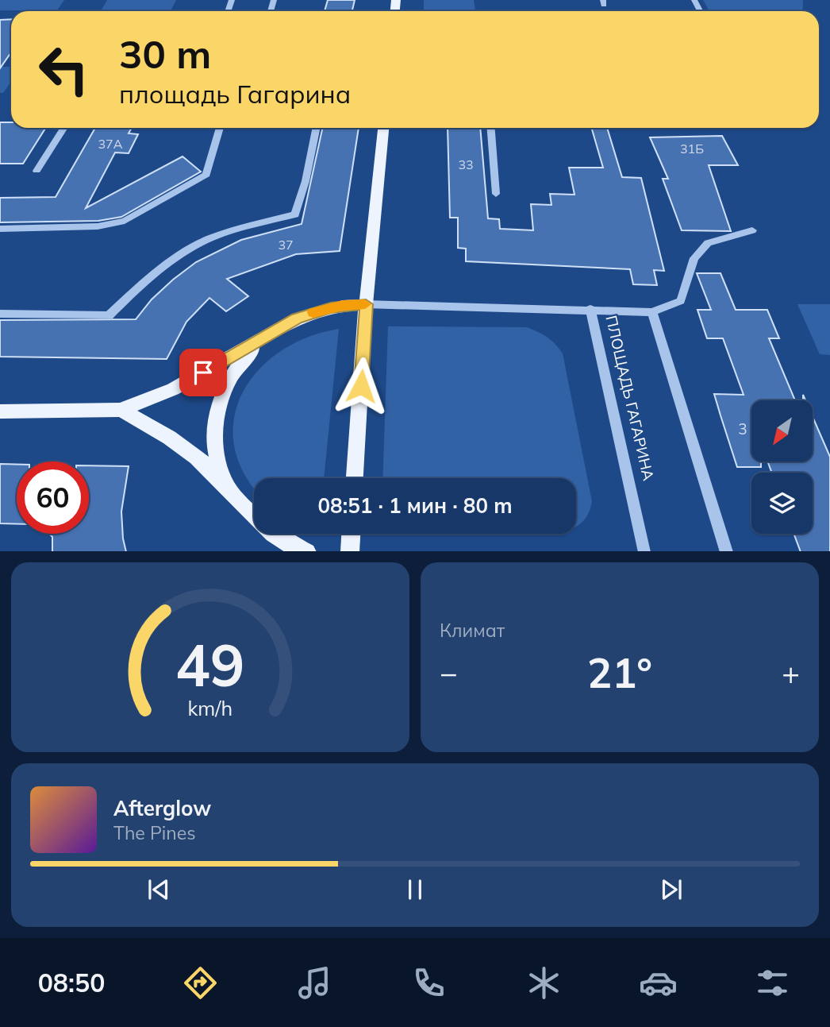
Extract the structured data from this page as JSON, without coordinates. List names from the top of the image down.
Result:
{
  "streets": {
    "main road": ["ПЛОЩАДЬ ГАГАРИНА"]
  },
  "house_numbers": [
    "37А",
    "31Б",
    "33",
    "37",
    "3"
  ],
  "north": "bottom left",
  "page": {
    "turn": ["30 m", "площадь Гагарина"],
    "limit": "60",
    "trip": "08:51 · 1 мин · 80 m",
    "tile": "Климат",
    "heat": ["−", "21°", "+"],
    "song": ["Afterglow", "The Pines"],
    "tabs": "08:50",
    "gauge": ["49", "km/h"]
  }
}
